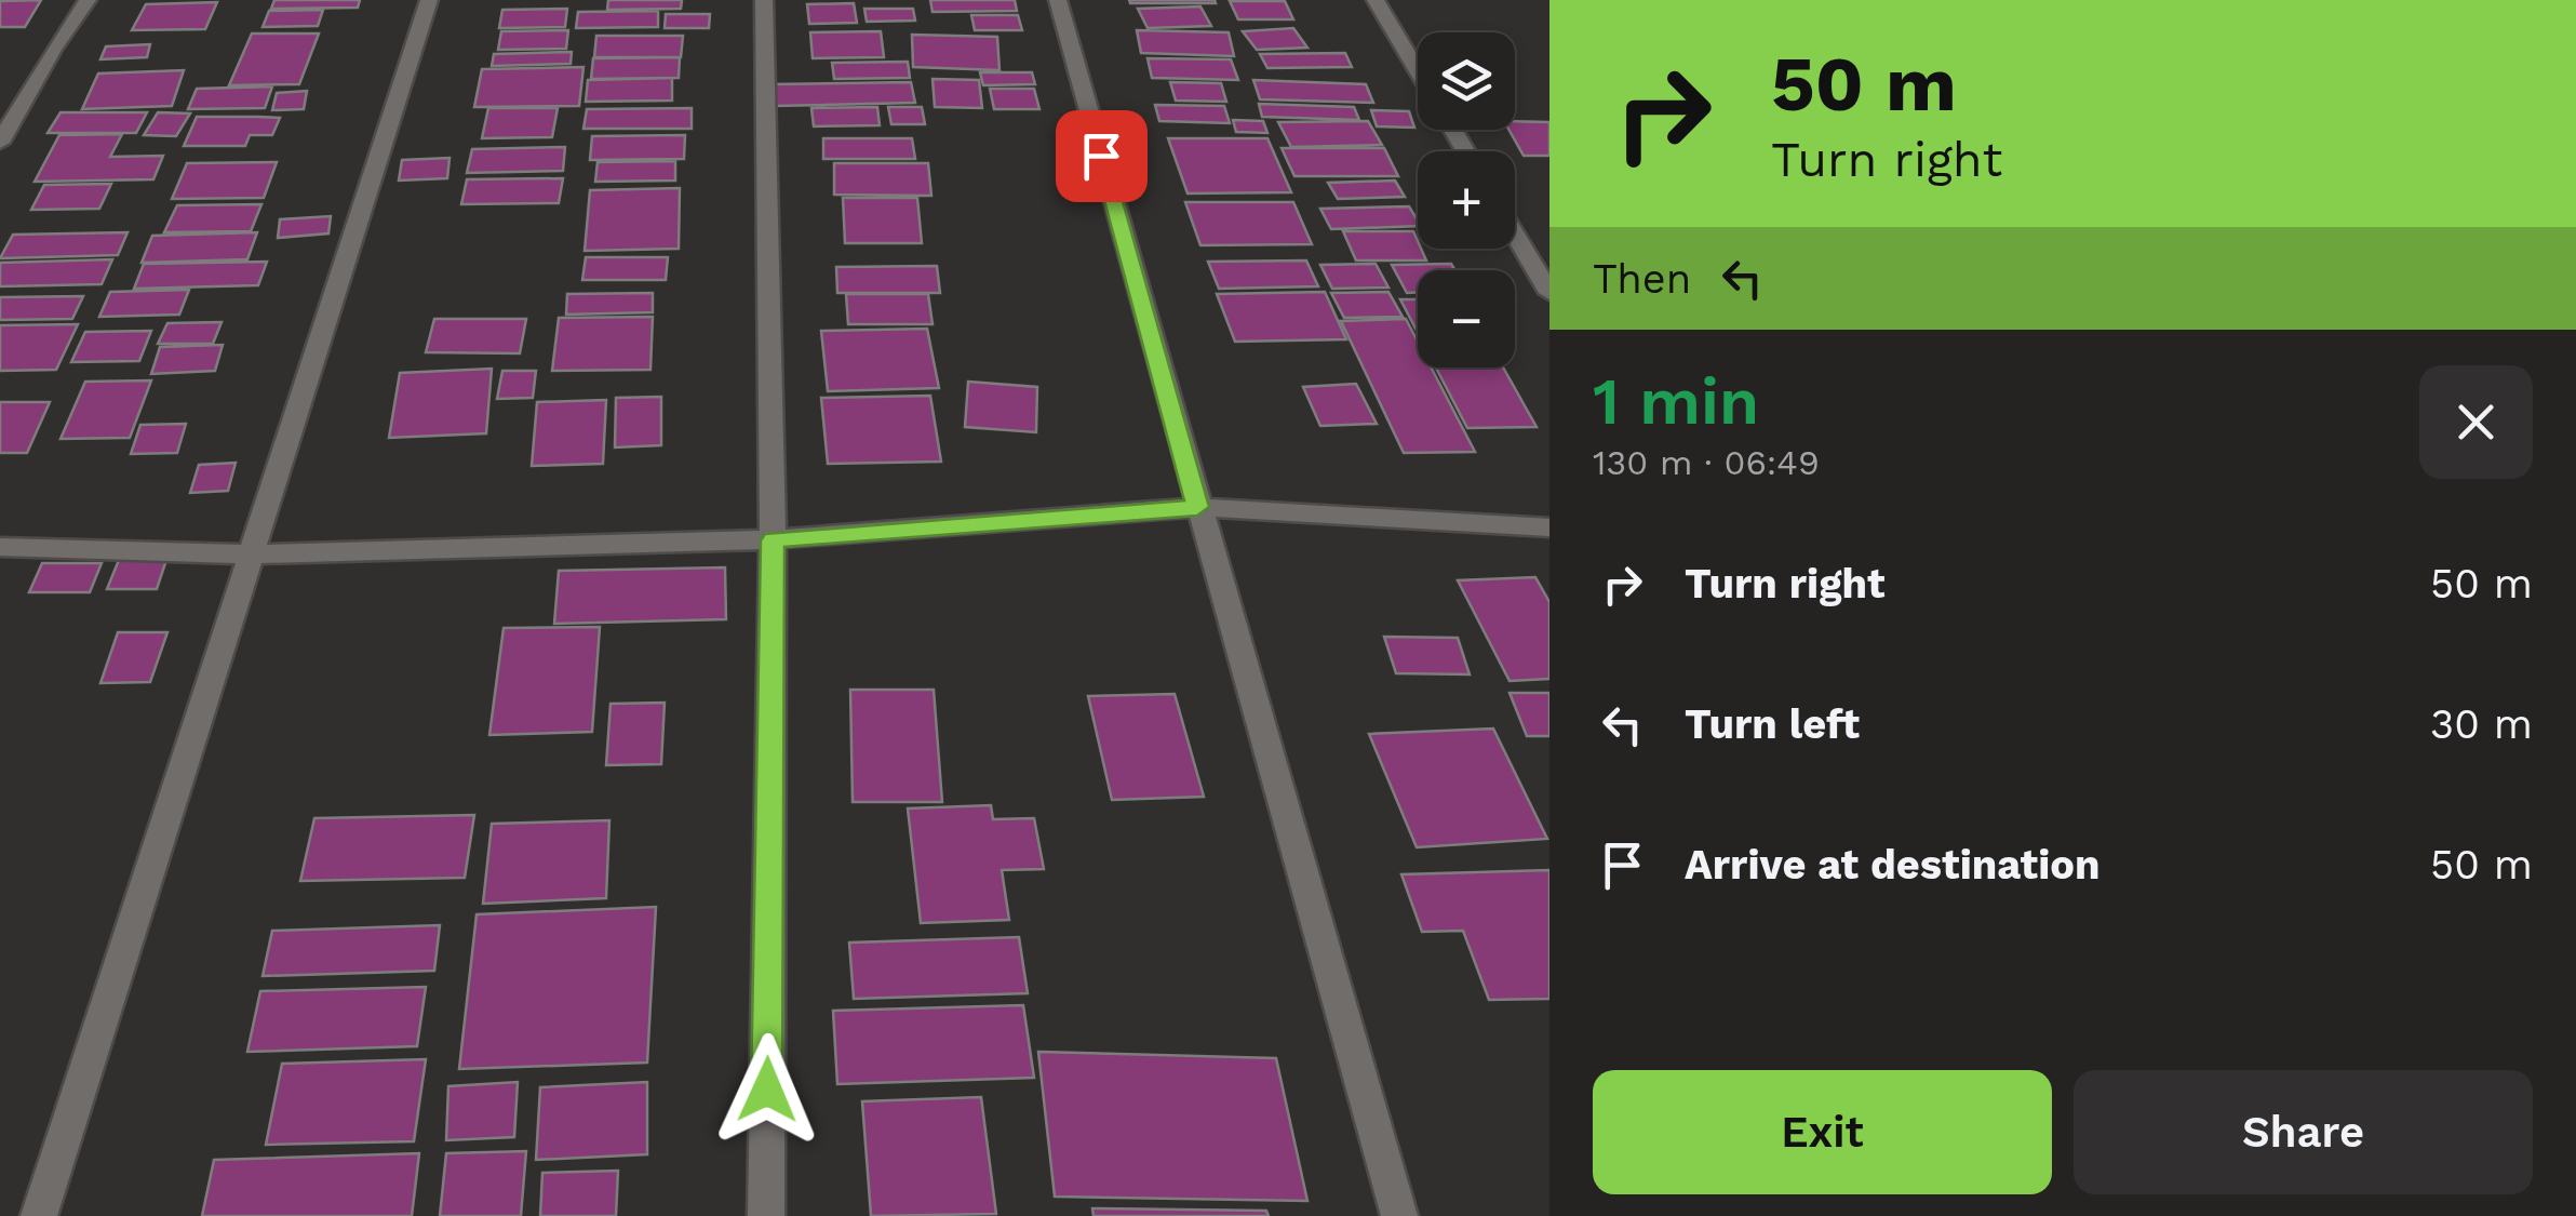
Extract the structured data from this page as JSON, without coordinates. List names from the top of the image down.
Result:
{
  "page": {
    "turn": ["50 m", "Turn right"],
    "map_buttons": ["+", "−"],
    "then": "Then",
    "heading": ["1 min", "130 m · 06:49"],
    "list": [
      {
        "name": "Turn right",
        "value": "50 m"
      },
      {
        "name": "Turn left",
        "value": "30 m"
      },
      {
        "name": "Arrive at destination",
        "value": "50 m"
      }
    ],
    "buttons": ["Exit", "Share"]
  }
}
